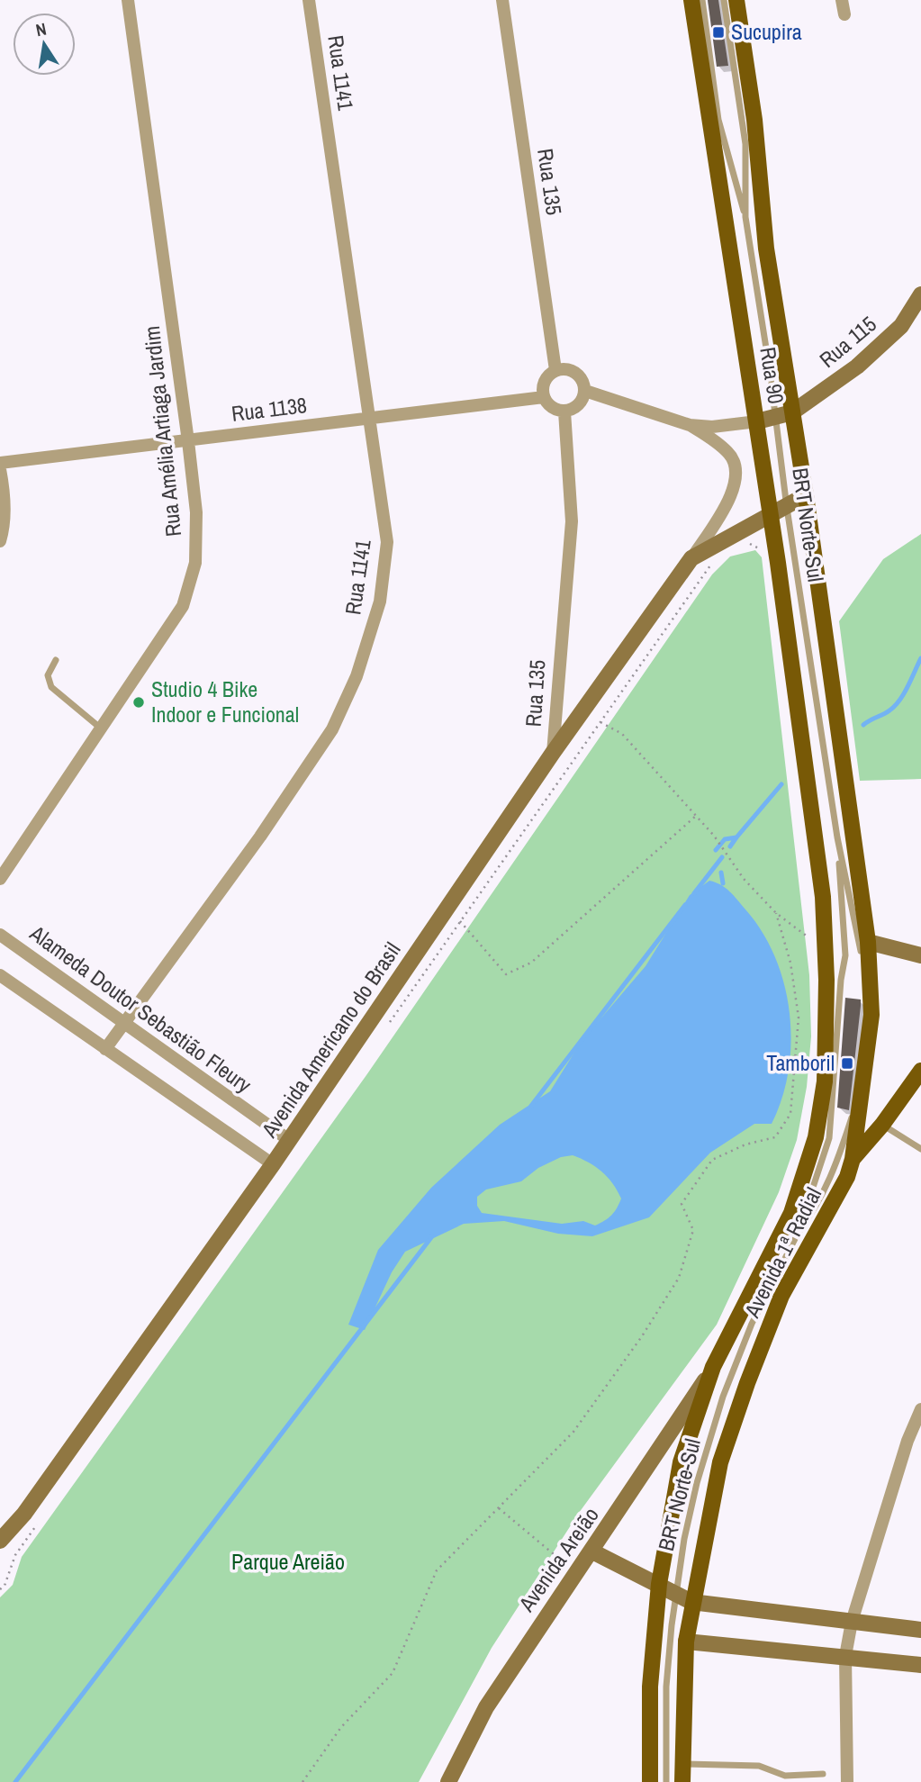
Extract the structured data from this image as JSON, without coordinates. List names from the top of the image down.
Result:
{
  "streets": {
    "main road": ["Rua 90", "Avenida 1ª Radial"],
    "street": [
      "Rua 1141",
      "Rua 135",
      "Rua 115",
      "Rua 1138",
      "Rua Amélia Artiaga Jardim",
      "Alameda Doutor Sebastião Fleury",
      "Avenida Americano do Brasil",
      "Avenida Areião"
    ],
    "lane": ["BRT Norte-Sul"]
  },
  "crossings": [
    ["Rua 1141", "Rua 1138"],
    ["Rua 1141", "Alameda Doutor Sebastião Fleury"],
    ["Rua 135", "Rua 1138"],
    ["Rua 135", "Avenida Americano do Brasil"],
    ["Rua 115", "Rua 90"],
    ["Rua 90", "Avenida Americano do Brasil"],
    ["Rua 90", "Avenida 1ª Radial"],
    ["Rua 1138", "Rua Amélia Artiaga Jardim"],
    ["BRT Norte-Sul", "Avenida Americano do Brasil"],
    ["Alameda Doutor Sebastião Fleury", "Avenida Americano do Brasil"],
    ["Avenida 1ª Radial", "Avenida Areião"]
  ],
  "parks": ["Parque Areião"],
  "places": {
    "transit": ["Sucupira", "Tamboril"],
    "other": ["Studio 4 Bike Indoor e Funcional"]
  },
  "north": "top"
}
